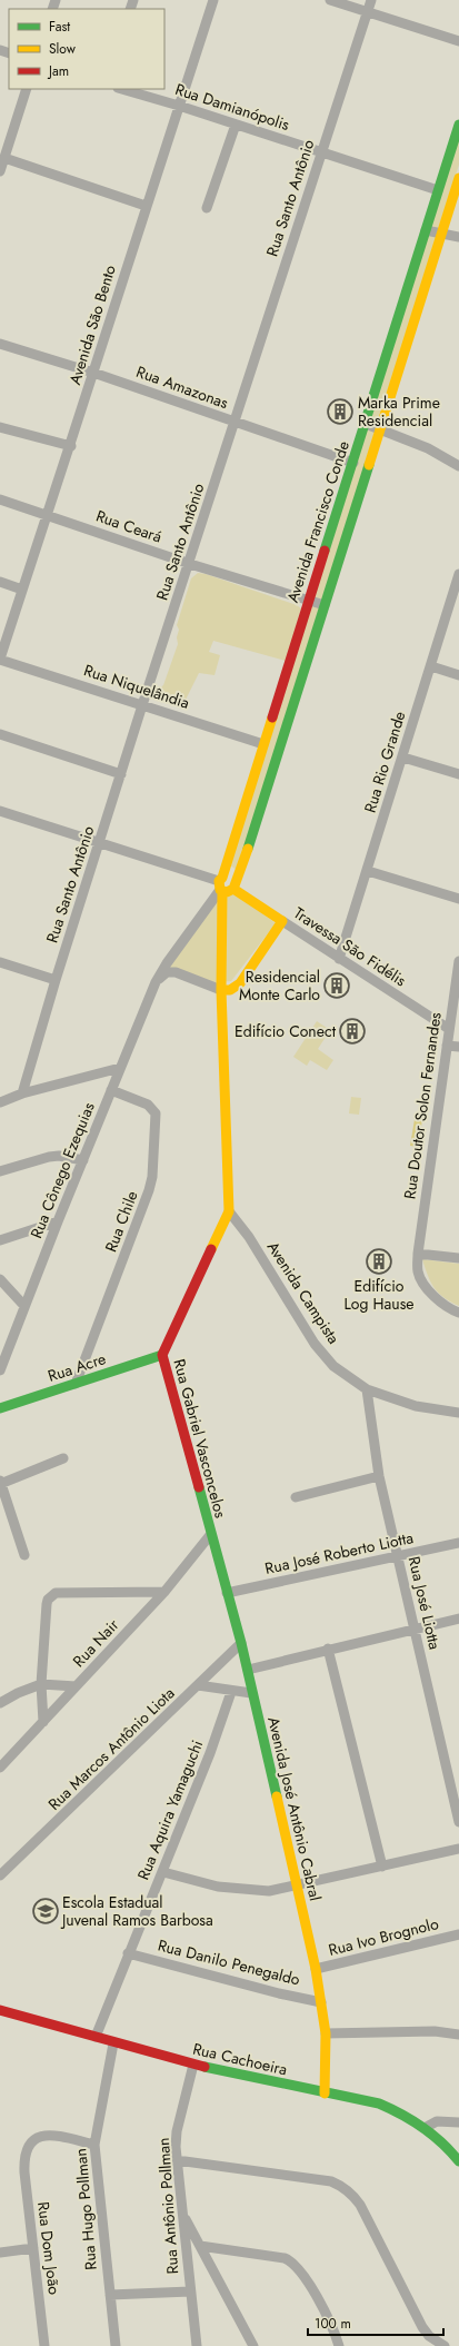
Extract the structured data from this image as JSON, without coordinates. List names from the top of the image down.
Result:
{
  "streets": {
    "street": [
      "Rua Damianópolis",
      "Rua Santo Antônio",
      "Avenida São Bento",
      "Rua Amazonas",
      "Avenida Francisco Conde",
      "Rua Ceará",
      "Rua Niquelândia",
      "Rua Rio Grande",
      "Travessa São Fidélis",
      "Rua Doutor Solon Fernandes",
      "Rua Cônego Ezequias",
      "Rua Chile",
      "Avenida Campista",
      "Rua Acre",
      "Rua Gabriel Vasconcelos",
      "Rua José Roberto Liotta",
      "Rua José Liotta",
      "Rua Nair",
      "Rua Marcos Antônio Liota",
      "Avenida José Antônio Cabral",
      "Rua Aquira Yamaguchi",
      "Rua Ivo Brognolo",
      "Rua Danilo Penegaldo",
      "Rua Cachoeira",
      "Rua Antônio Pollman",
      "Rua Hugo Pollman",
      "Rua Dom João"
    ]
  },
  "crossings": [
    ["Rua Damianópolis", "Rua Santo Antônio"],
    ["Rua Damianópolis", "Avenida São Bento"],
    ["Rua Damianópolis", "Avenida Francisco Conde"],
    ["Rua Santo Antônio", "Rua Amazonas"],
    ["Rua Santo Antônio", "Rua Ceará"],
    ["Rua Santo Antônio", "Rua Niquelândia"],
    ["Avenida São Bento", "Rua Amazonas"],
    ["Avenida São Bento", "Rua Ceará"],
    ["Avenida São Bento", "Rua Niquelândia"],
    ["Rua Amazonas", "Avenida Francisco Conde"],
    ["Avenida Francisco Conde", "Rua Ceará"],
    ["Avenida Francisco Conde", "Rua Niquelândia"],
    ["Avenida Francisco Conde", "Travessa São Fidélis"],
    ["Avenida Francisco Conde", "Rua Cônego Ezequias"],
    ["Avenida Francisco Conde", "Rua Gabriel Vasconcelos"],
    ["Rua Rio Grande", "Travessa São Fidélis"],
    ["Travessa São Fidélis", "Rua Doutor Solon Fernandes"],
    ["Travessa São Fidélis", "Rua Cônego Ezequias"],
    ["Travessa São Fidélis", "Rua Gabriel Vasconcelos"],
    ["Rua Cônego Ezequias", "Rua Chile"],
    ["Rua Cônego Ezequias", "Rua Gabriel Vasconcelos"],
    ["Rua Chile", "Rua Acre"],
    ["Avenida Campista", "Rua Gabriel Vasconcelos"],
    ["Avenida Campista", "Rua José Liotta"],
    ["Rua Acre", "Rua Gabriel Vasconcelos"],
    ["Rua Gabriel Vasconcelos", "Rua Nair"],
    ["Rua Gabriel Vasconcelos", "Avenida José Antônio Cabral"],
    ["Rua José Roberto Liotta", "Rua José Liotta"],
    ["Rua José Roberto Liotta", "Avenida José Antônio Cabral"],
    ["Rua Nair", "Avenida José Antônio Cabral"],
    ["Rua Marcos Antônio Liota", "Avenida José Antônio Cabral"],
    ["Avenida José Antônio Cabral", "Rua Ivo Brognolo"],
    ["Avenida José Antônio Cabral", "Rua Danilo Penegaldo"],
    ["Avenida José Antônio Cabral", "Rua Cachoeira"],
    ["Rua Aquira Yamaguchi", "Rua Danilo Penegaldo"],
    ["Rua Aquira Yamaguchi", "Rua Cachoeira"],
    ["Rua Cachoeira", "Rua Antônio Pollman"],
    ["Rua Cachoeira", "Rua Hugo Pollman"],
    ["Rua Hugo Pollman", "Rua Dom João"]
  ],
  "places": {
    "building": [
      "Marka Prime Residencial",
      "Residencial Monte Carlo",
      "Edifício Conect",
      "Edifício Log Hause"
    ],
    "school or university": ["Escola Estadual Juvenal Ramos Barbosa"]
  },
  "legend": ["Fast", "Slow", "Jam"],
  "scale_bar": "100 m"
}
